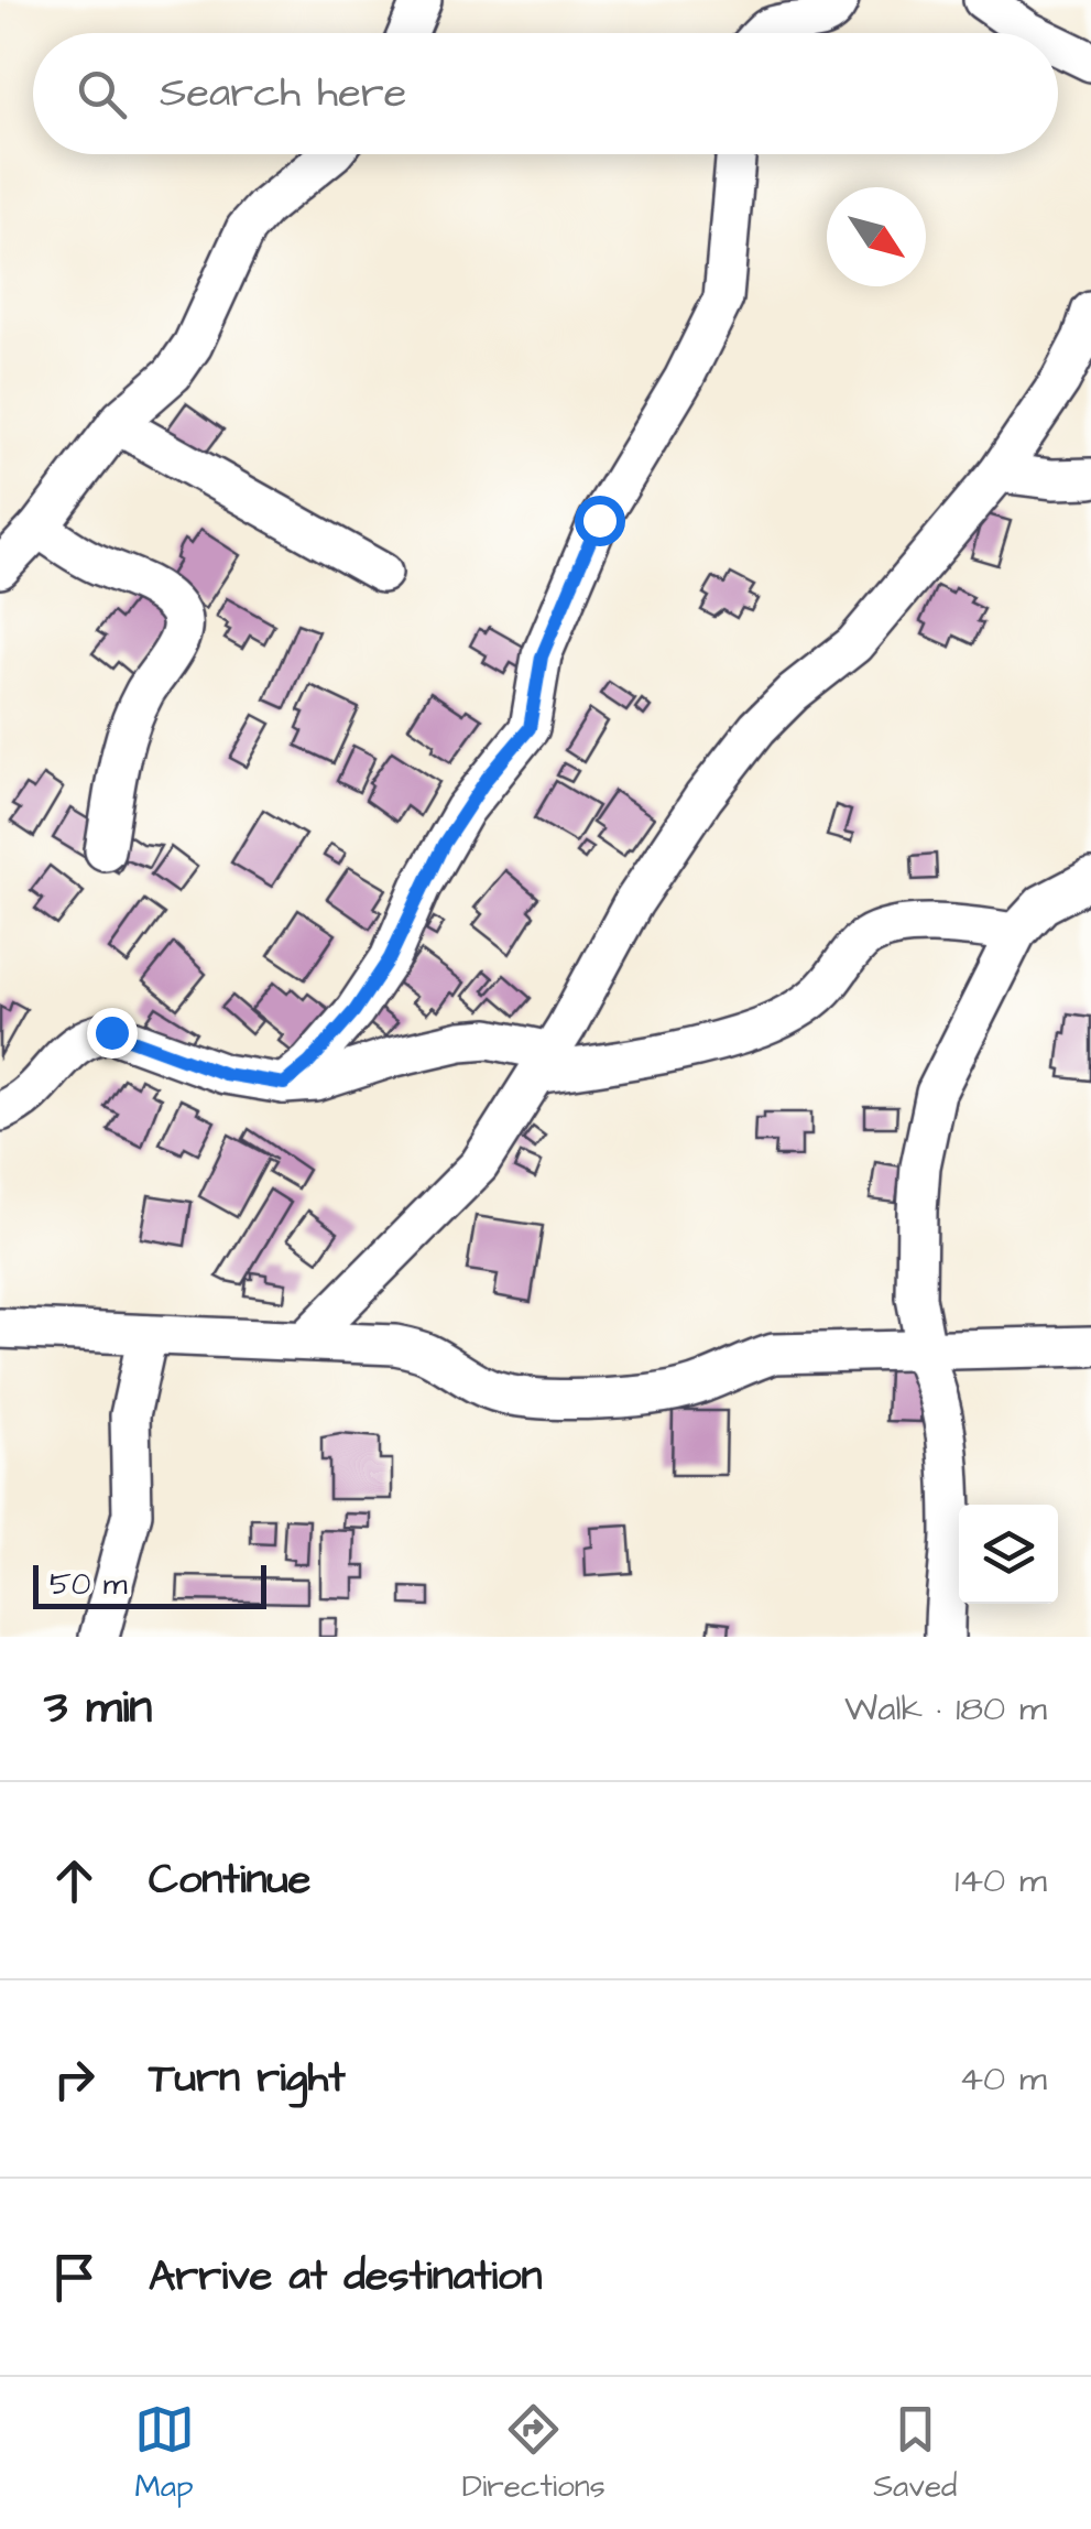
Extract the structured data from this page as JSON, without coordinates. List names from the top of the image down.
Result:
{
  "scale_bar": "50 m",
  "north": "bottom right",
  "page": {
    "search": "Search here",
    "scale": "50 m",
    "heading": ["3 min", "Walk · 180 m"],
    "list": [
      ["Continue", "140 m"],
      ["Turn right", "40 m"],
      "Arrive at destination"
    ],
    "nav": ["Map", "Directions", "Saved"]
  }
}
